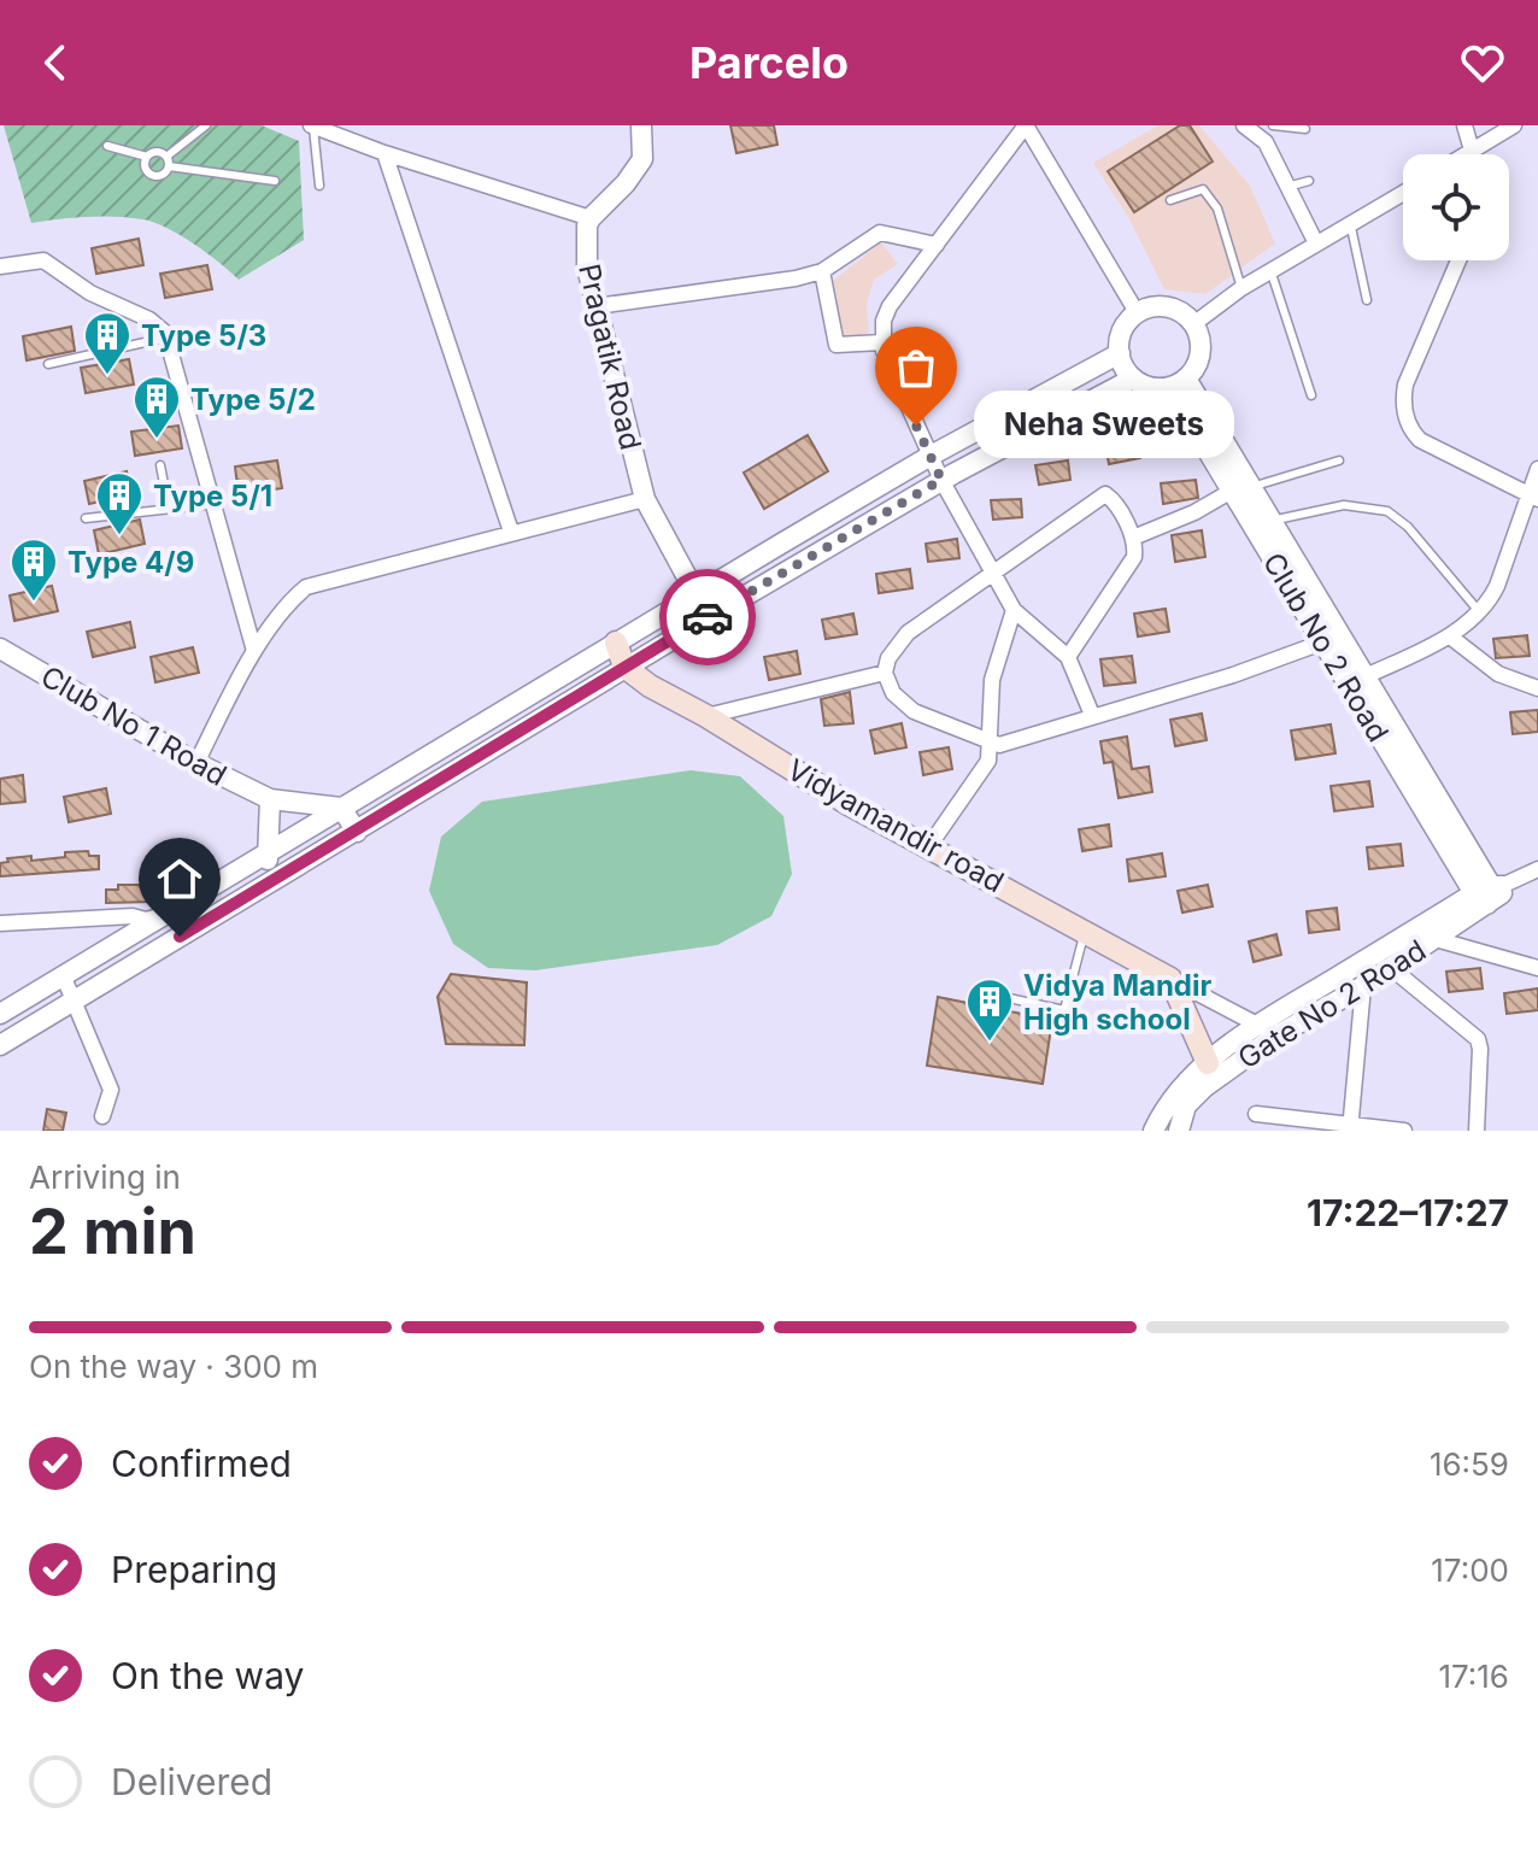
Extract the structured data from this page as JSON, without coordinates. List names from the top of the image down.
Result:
{
  "streets": {
    "main road": ["Vidyamandir road"],
    "street": [
      "Pragatik Road",
      "Club No 2 Road",
      "Club No 1 Road",
      "Gate No 2 Road"
    ]
  },
  "crossings": [
    ["Club No 2 Road", "Gate No 2 Road"]
  ],
  "places": {
    "building": [
      "Type 5/3",
      "Type 5/2",
      "Type 5/1",
      "Type 4/9",
      "Vidya Mandir High school"
    ],
    "other": ["Neha Sweets"]
  },
  "page": {
    "header": "Parcelo",
    "bubble": "Neha Sweets",
    "heading": ["2 min", "Arriving in", "17:22–17:27"],
    "bar": "On the way · 300 m",
    "list": [
      ["Confirmed", "16:59"],
      ["Preparing", "17:00"],
      ["On the way", "17:16"],
      "Delivered"
    ]
  }
}
